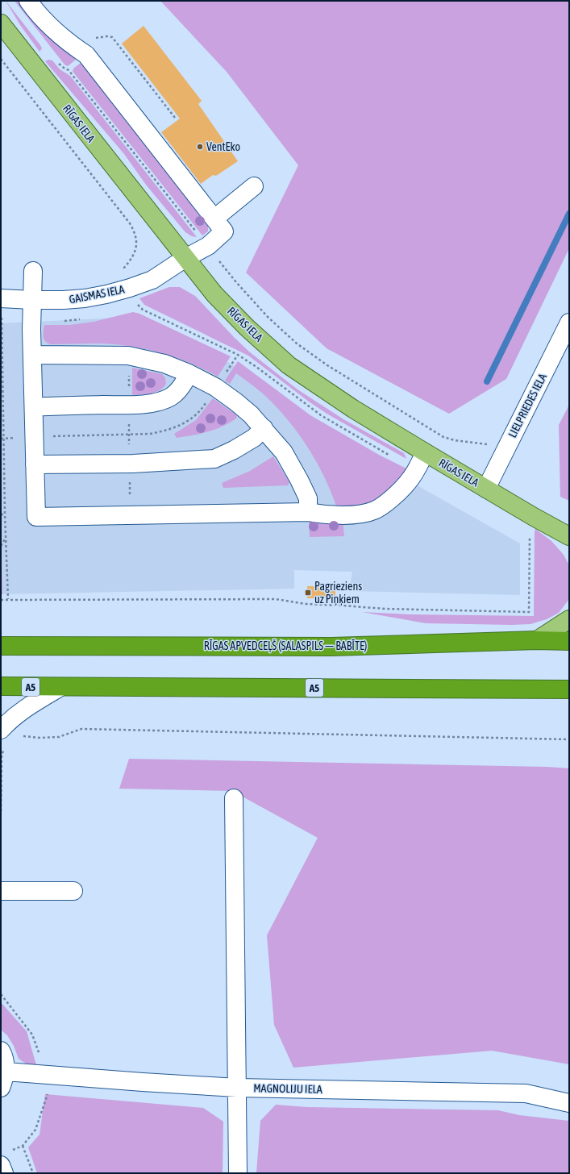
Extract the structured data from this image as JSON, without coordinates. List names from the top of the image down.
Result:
{
  "streets": {
    "highway": ["RĪGAS APVEDCEĻŠ (SALASPILS — BABĪTE)", "A5"],
    "main road": ["RĪGAS IELA"],
    "street": ["GAISMAS IELA", "LIELPRIEDES IELA", "MAGNOLIJU IELA"]
  },
  "crossings": [
    ["RĪGAS IELA", "GAISMAS IELA"],
    ["RĪGAS IELA", "LIELPRIEDES IELA"]
  ],
  "places": {
    "other": ["VentEko"],
    "transit": ["Pagrieziens uz Piņķiem"]
  }
}
